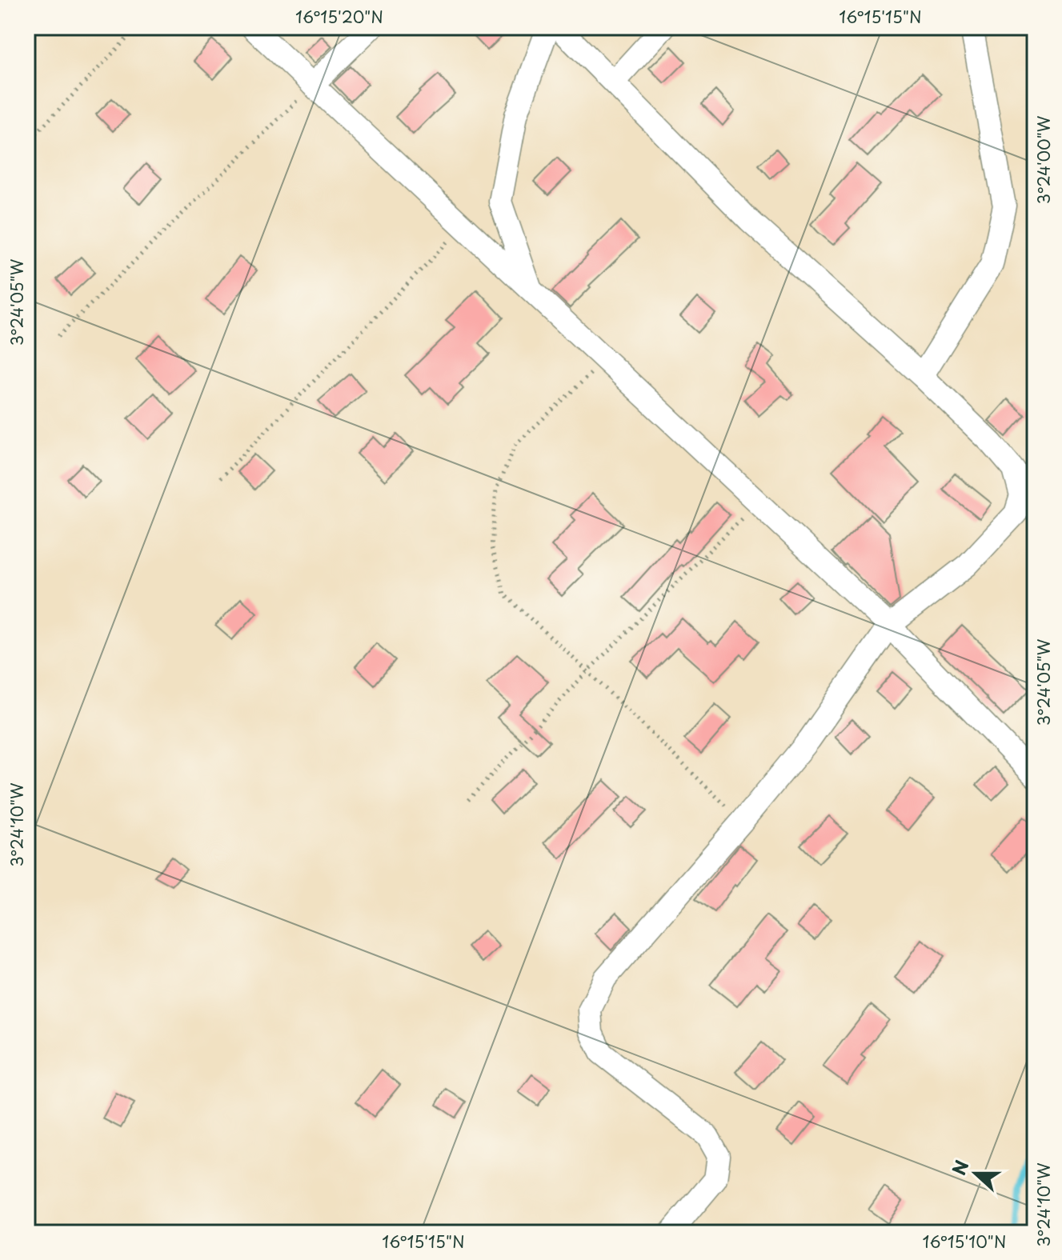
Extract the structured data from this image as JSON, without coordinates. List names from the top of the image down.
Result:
{
  "north": "left",
  "coordinates": [
    "16°15'20\"N",
    "16°15'15\"N",
    "3°24'00\"W",
    "3°24'05\"W",
    "3°24'10\"W",
    "16°15'10\"N"
  ]
}
